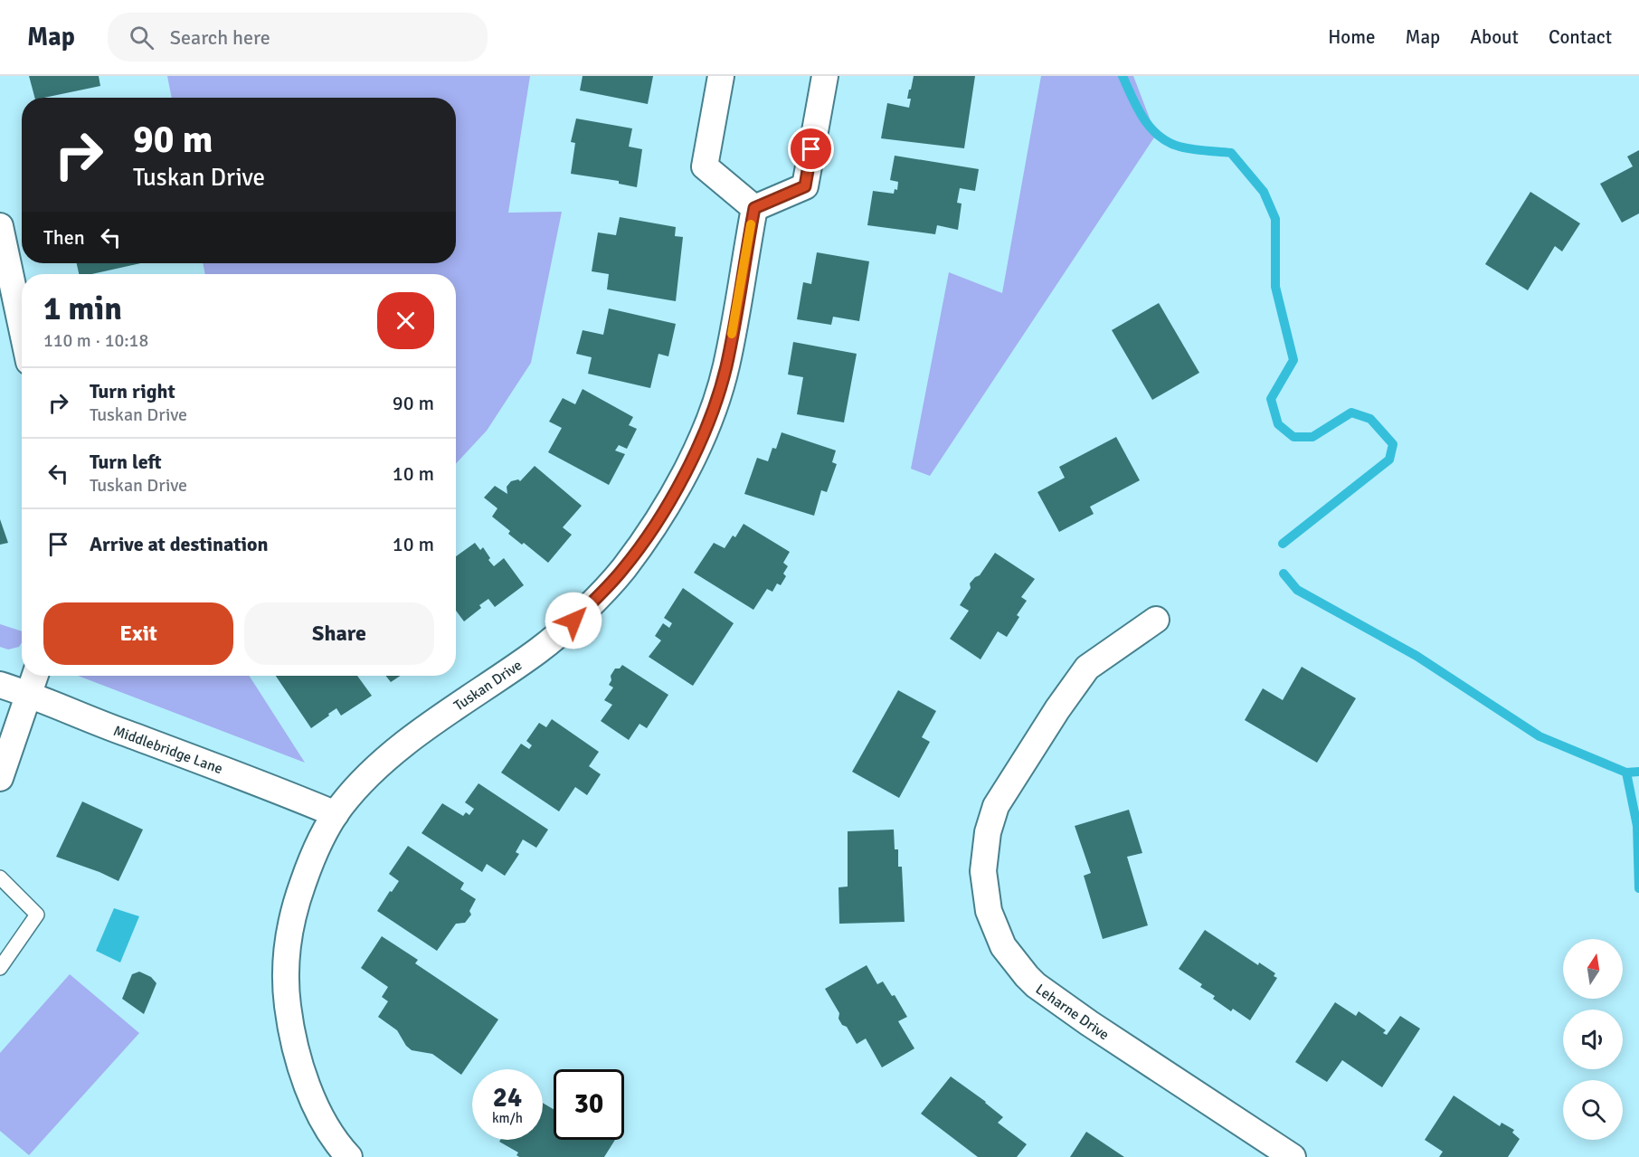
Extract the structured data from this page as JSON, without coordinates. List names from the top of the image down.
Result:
{
  "streets": {
    "street": ["Tuskan Drive", "Middlebridge Lane", "Leharne Drive"]
  },
  "crossings": [
    ["Tuskan Drive", "Middlebridge Lane"]
  ],
  "north": "top",
  "page": {
    "header": "Map",
    "search": "Search here",
    "nav": [
      "Home",
      "Map",
      "About",
      "Contact"
    ],
    "turn": ["90 m", "Tuskan Drive"],
    "then": "Then",
    "heading": ["1 min", "110 m · 10:18"],
    "list": [
      {
        "name": "Turn right",
        "note": "Tuskan Drive",
        "value": "90 m"
      },
      {
        "name": "Turn left",
        "note": "Tuskan Drive",
        "value": "10 m"
      },
      {
        "name": "Arrive at destination",
        "value": "10 m"
      }
    ],
    "buttons": ["Exit", "Share"],
    "speed": "24 km/h",
    "limit": "30"
  }
}
